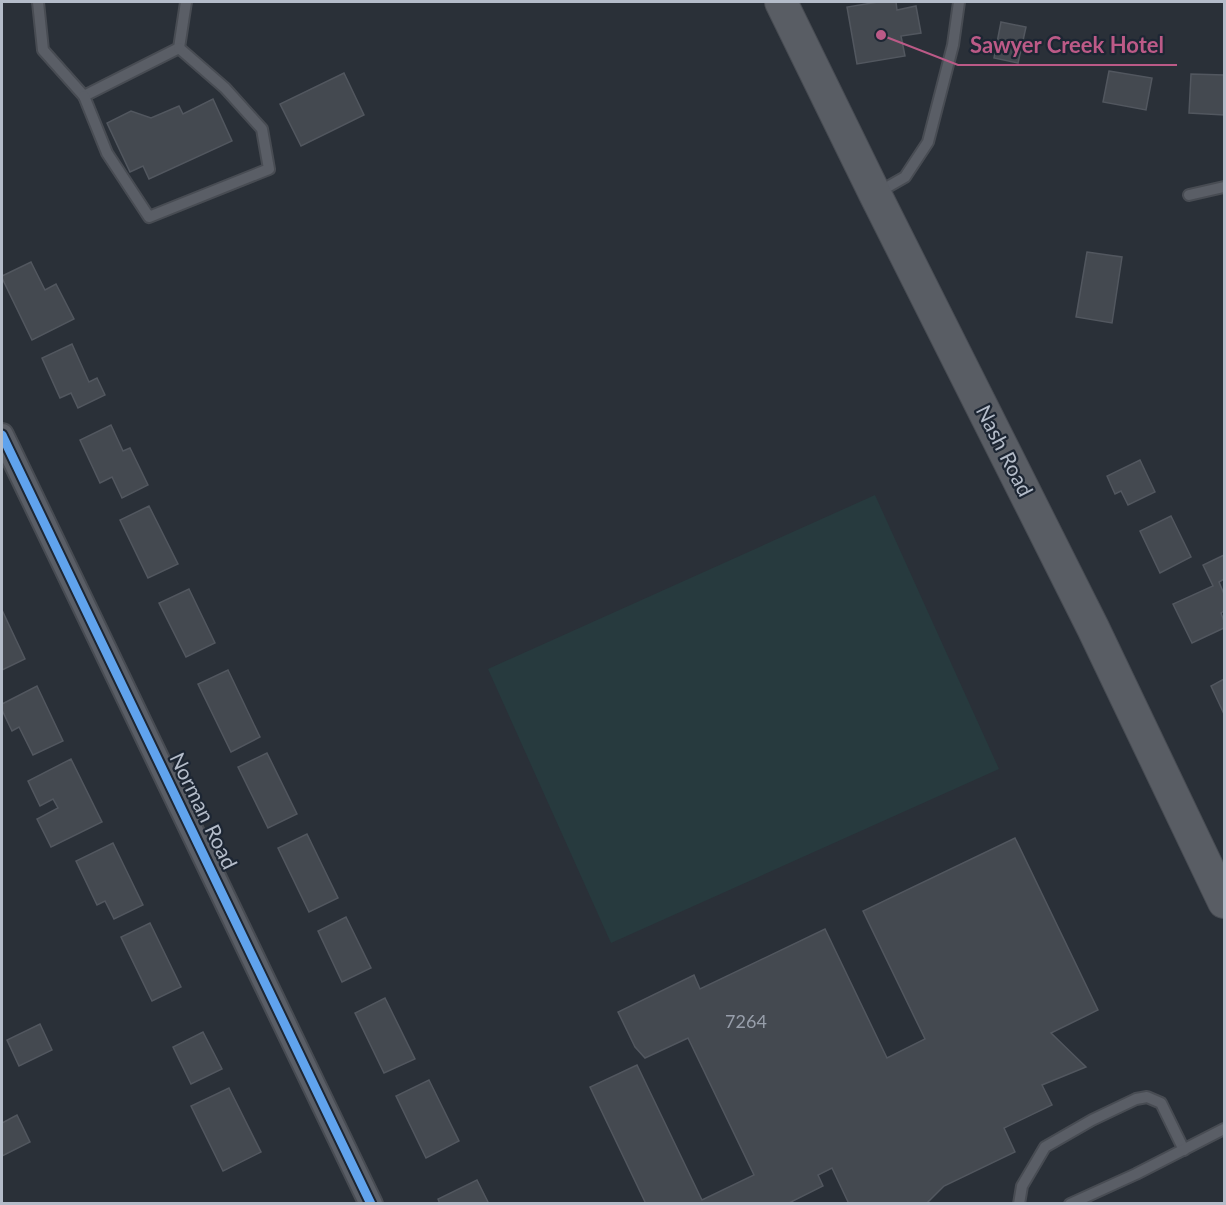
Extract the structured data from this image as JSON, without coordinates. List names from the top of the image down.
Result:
{
  "streets": {
    "main road": ["Nash Road"],
    "street": ["Norman Road"]
  },
  "places": ["Sawyer Creek Hotel"],
  "house_numbers": ["7264"]
}
